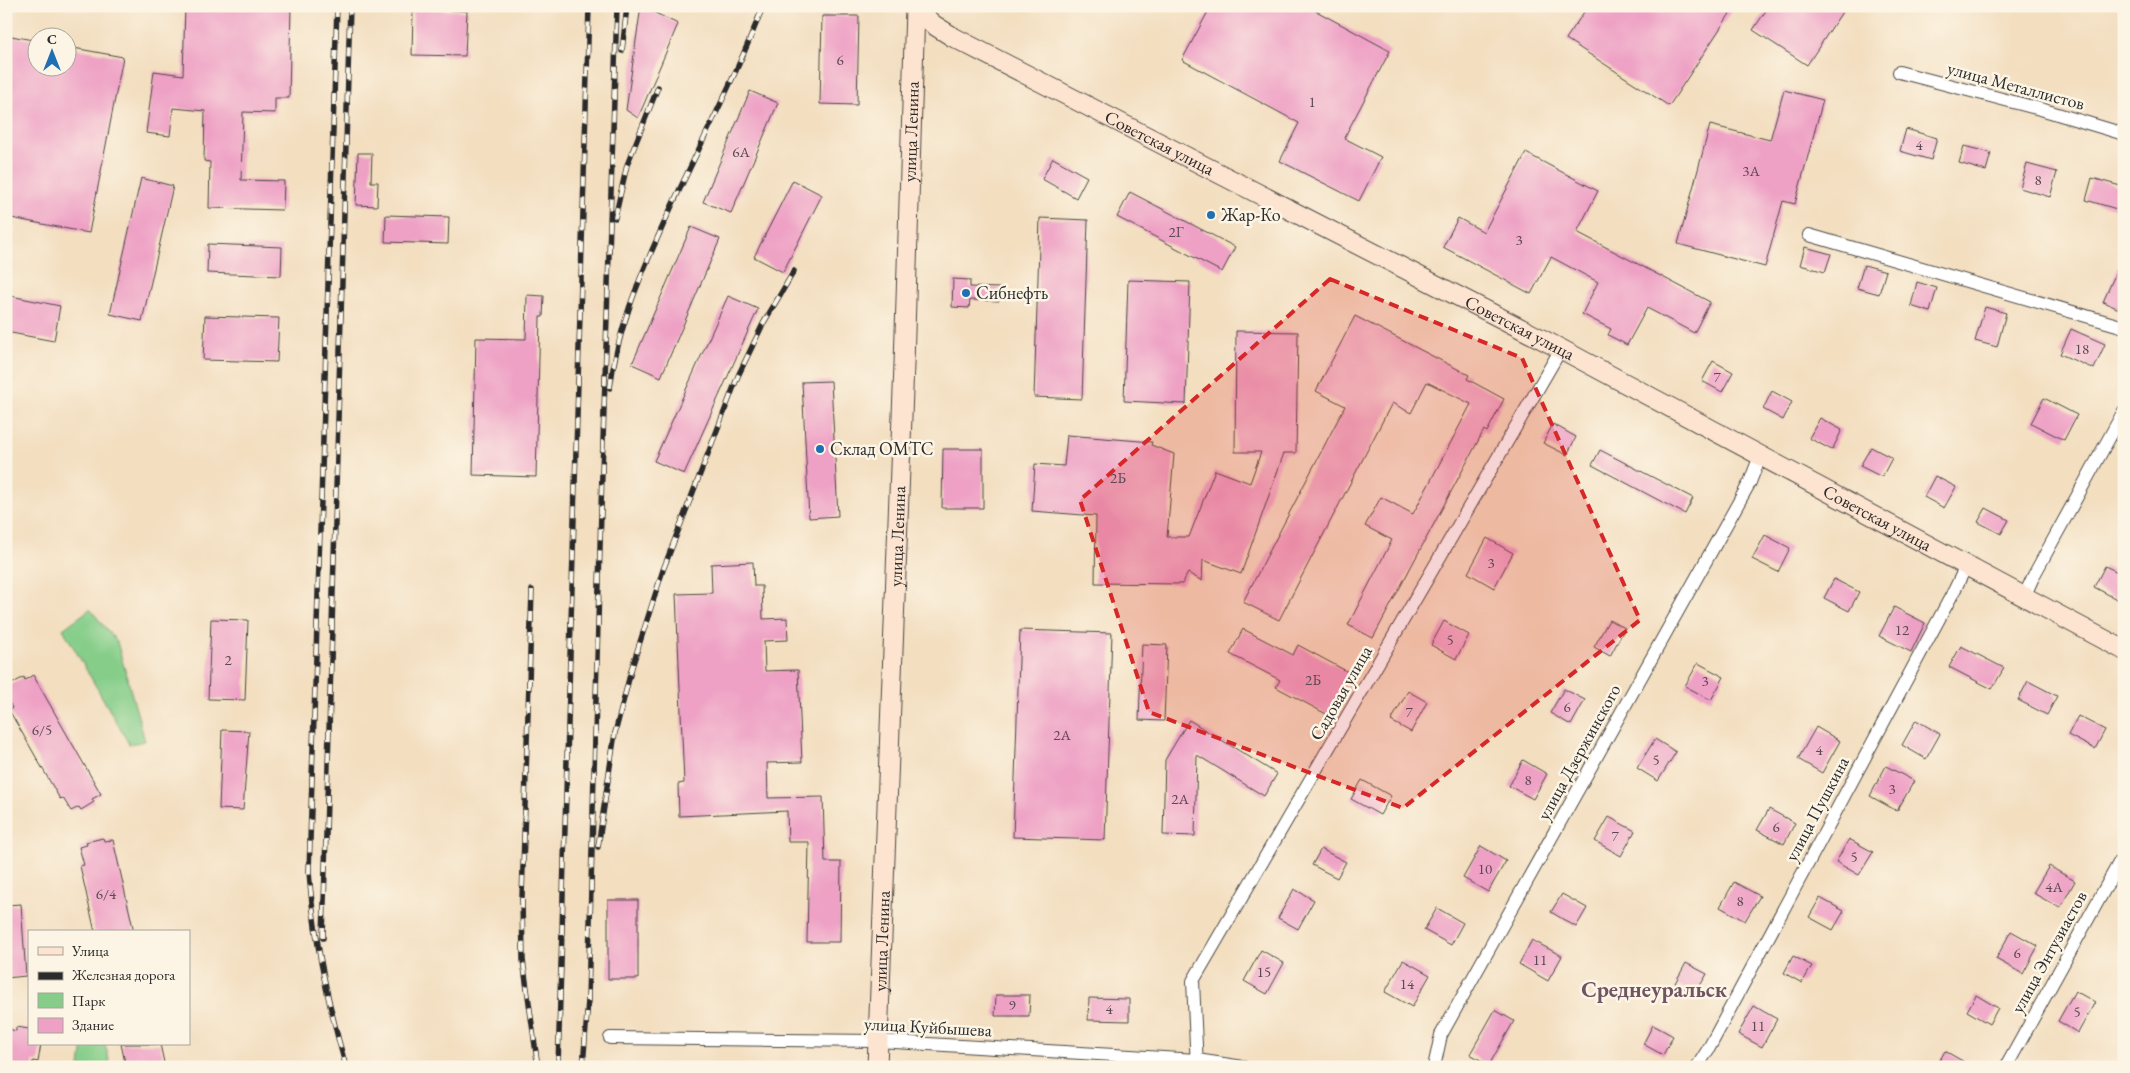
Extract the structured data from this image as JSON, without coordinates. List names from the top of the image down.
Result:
{
  "streets": {
    "street": [
      "улица Металлистов",
      "улица Ленина",
      "Советская улица",
      "Садовая улица",
      "улица Дзержинского",
      "улица Пушкина",
      "улица Энтузиастов",
      "улица Куйбышева"
    ]
  },
  "crossings": [
    ["улица Ленина", "Советская улица"],
    ["улица Ленина", "улица Куйбышева"],
    ["Советская улица", "Садовая улица"],
    ["Советская улица", "улица Дзержинского"],
    ["Советская улица", "улица Пушкина"],
    ["Садовая улица", "улица Куйбышева"]
  ],
  "districts": ["Среднеуральск"],
  "places": ["Жар-Ко", "Сибнефть", "Склад ОМТС"],
  "house_numbers": [
    "6",
    "1",
    "4",
    "6А",
    "3А",
    "8",
    "2Г",
    "3",
    "18",
    "7",
    "2Б",
    "3",
    "12",
    "5",
    "2",
    "2Б",
    "3",
    "6",
    "7",
    "6/5",
    "2А",
    "4",
    "5",
    "8",
    "3",
    "2А",
    "6",
    "7",
    "5",
    "10",
    "4А",
    "6/4",
    "8",
    "6",
    "11",
    "15",
    "14",
    "9",
    "4",
    "5",
    "11"
  ],
  "legend": [
    "Улица",
    "Железная дорога",
    "Парк",
    "Здание"
  ],
  "north": "top"
}
